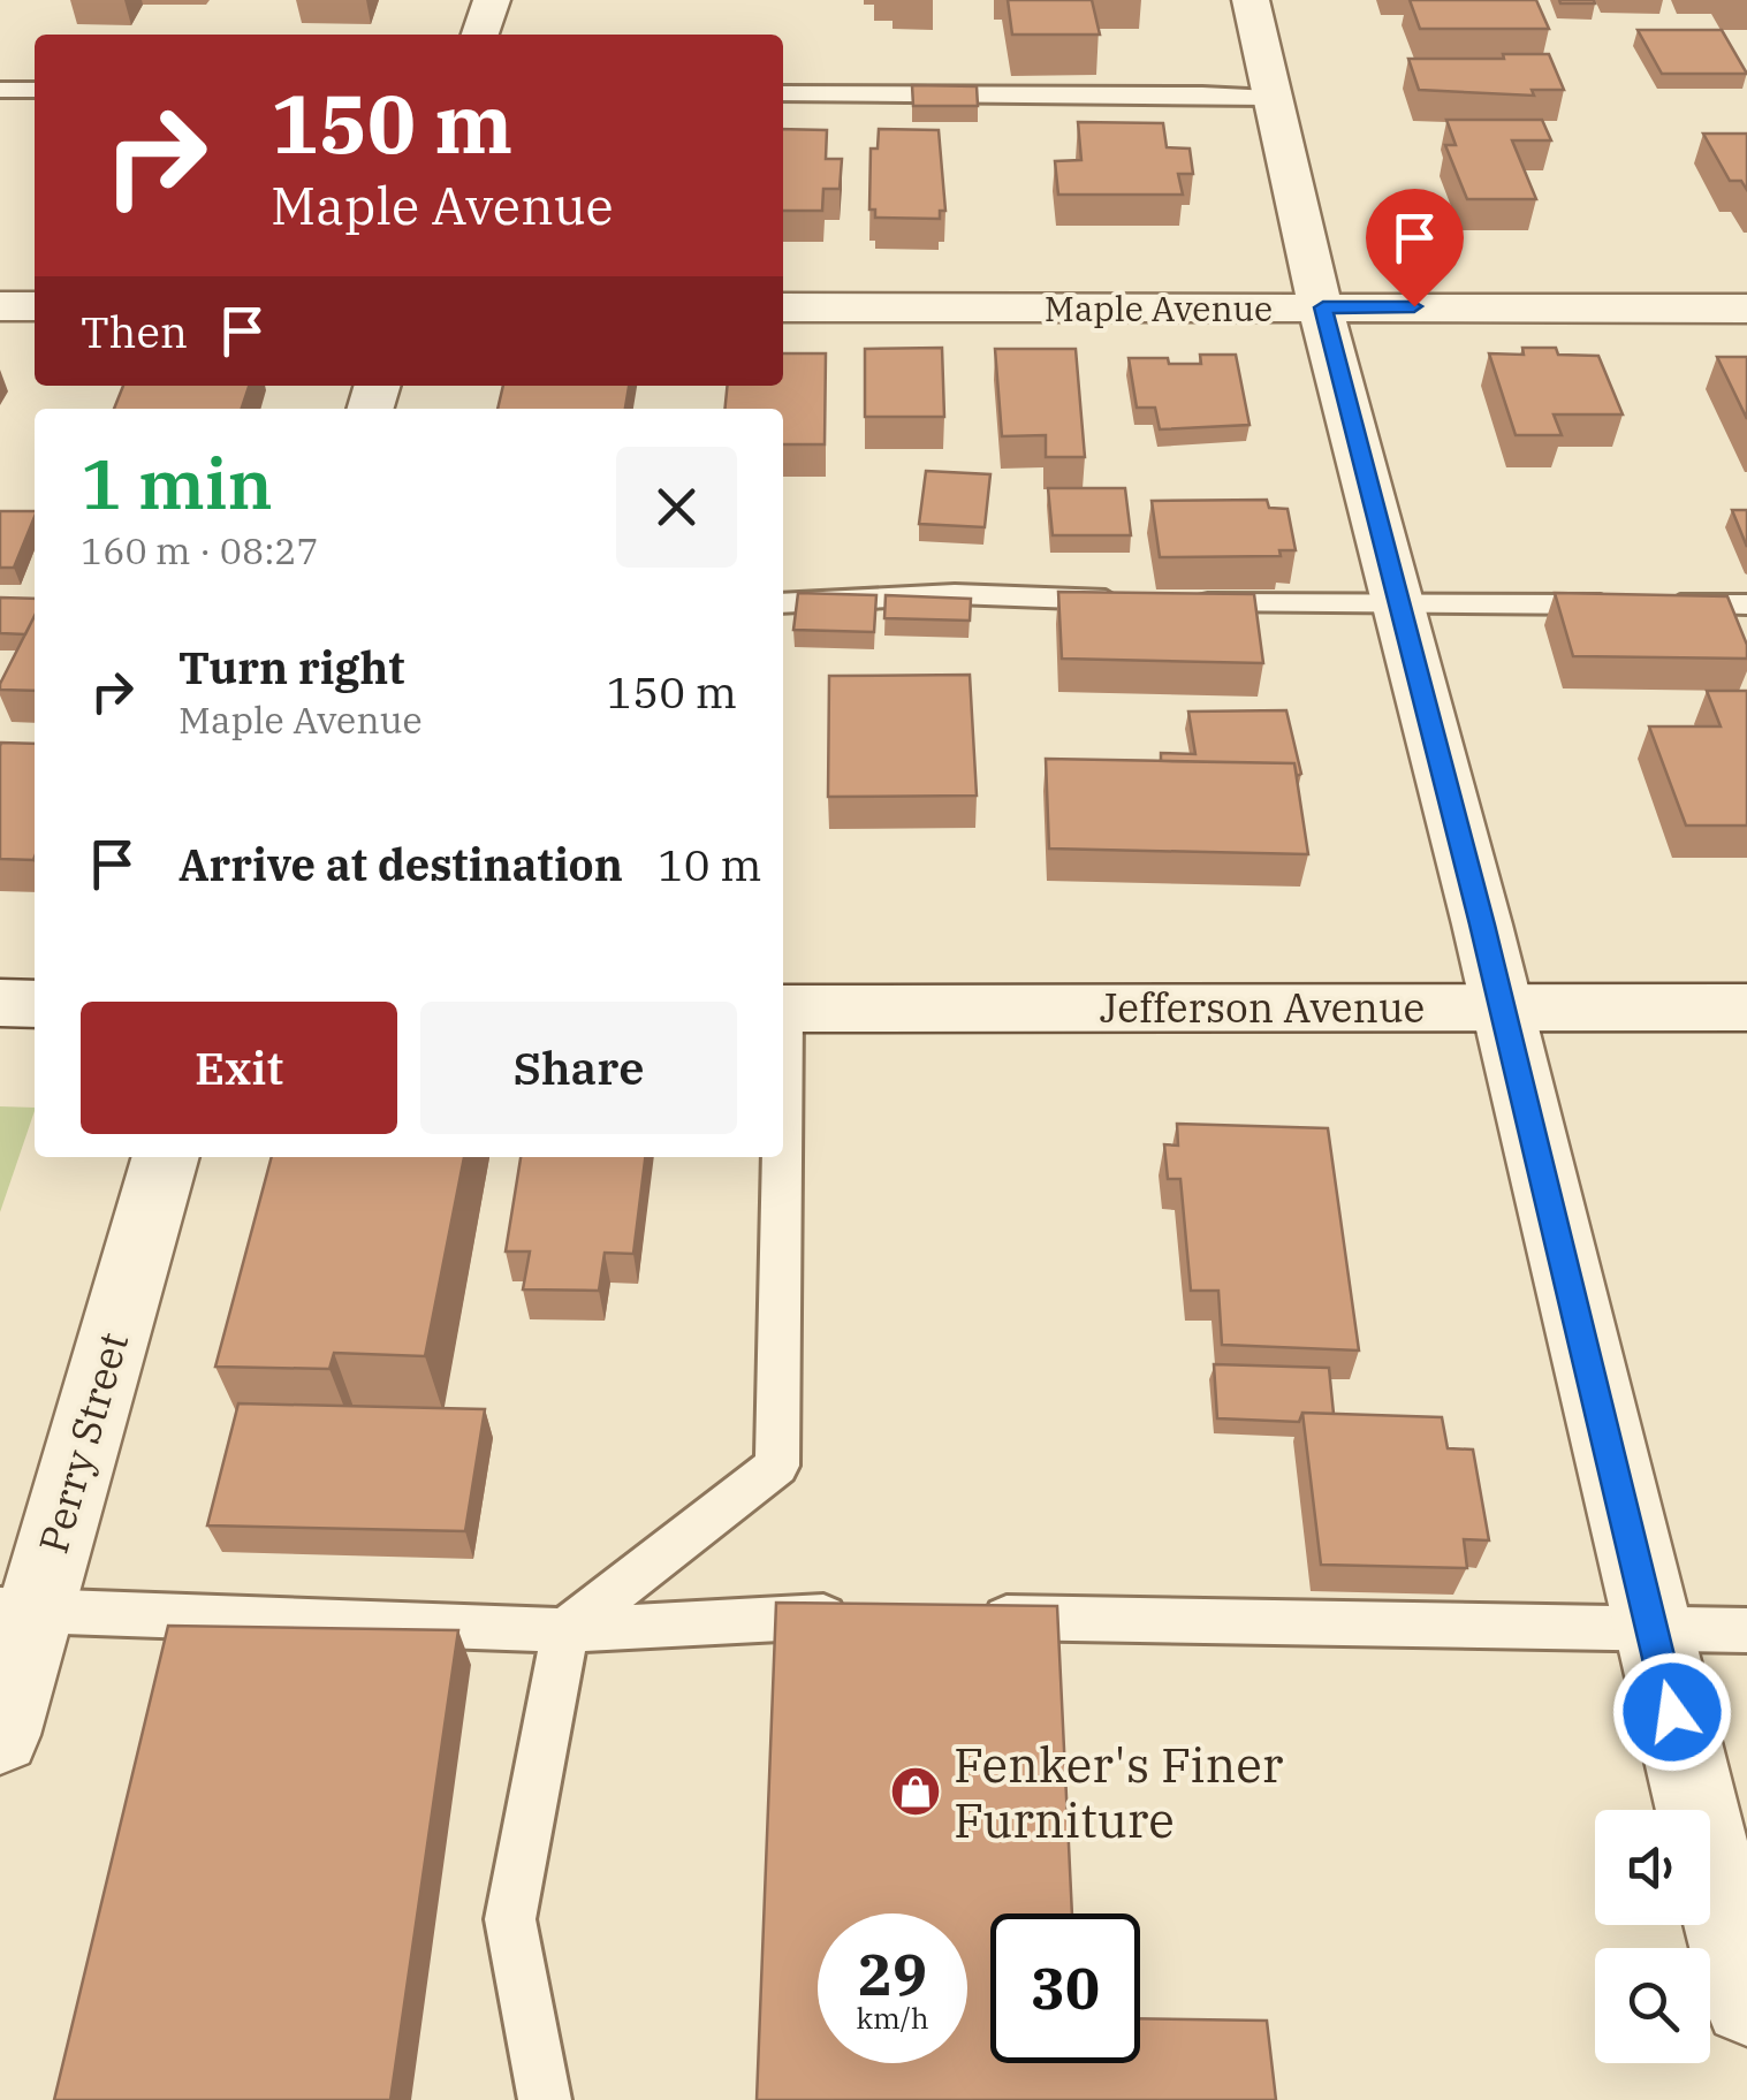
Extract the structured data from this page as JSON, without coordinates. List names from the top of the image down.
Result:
{
  "streets": {
    "street": ["Maple Avenue", "Jefferson Avenue", "Perry Street"]
  },
  "places": {
    "shop": ["Fenker's Finer Furniture"]
  },
  "page": {
    "turn": ["150 m", "Maple Avenue"],
    "then": "Then",
    "heading": ["1 min", "160 m · 08:27"],
    "list": [
      {
        "name": "Turn right",
        "note": "Maple Avenue",
        "value": "150 m"
      },
      {
        "name": "Arrive at destination",
        "value": "10 m"
      }
    ],
    "buttons": ["Exit", "Share"],
    "speed": "29 km/h",
    "limit": "30"
  }
}
